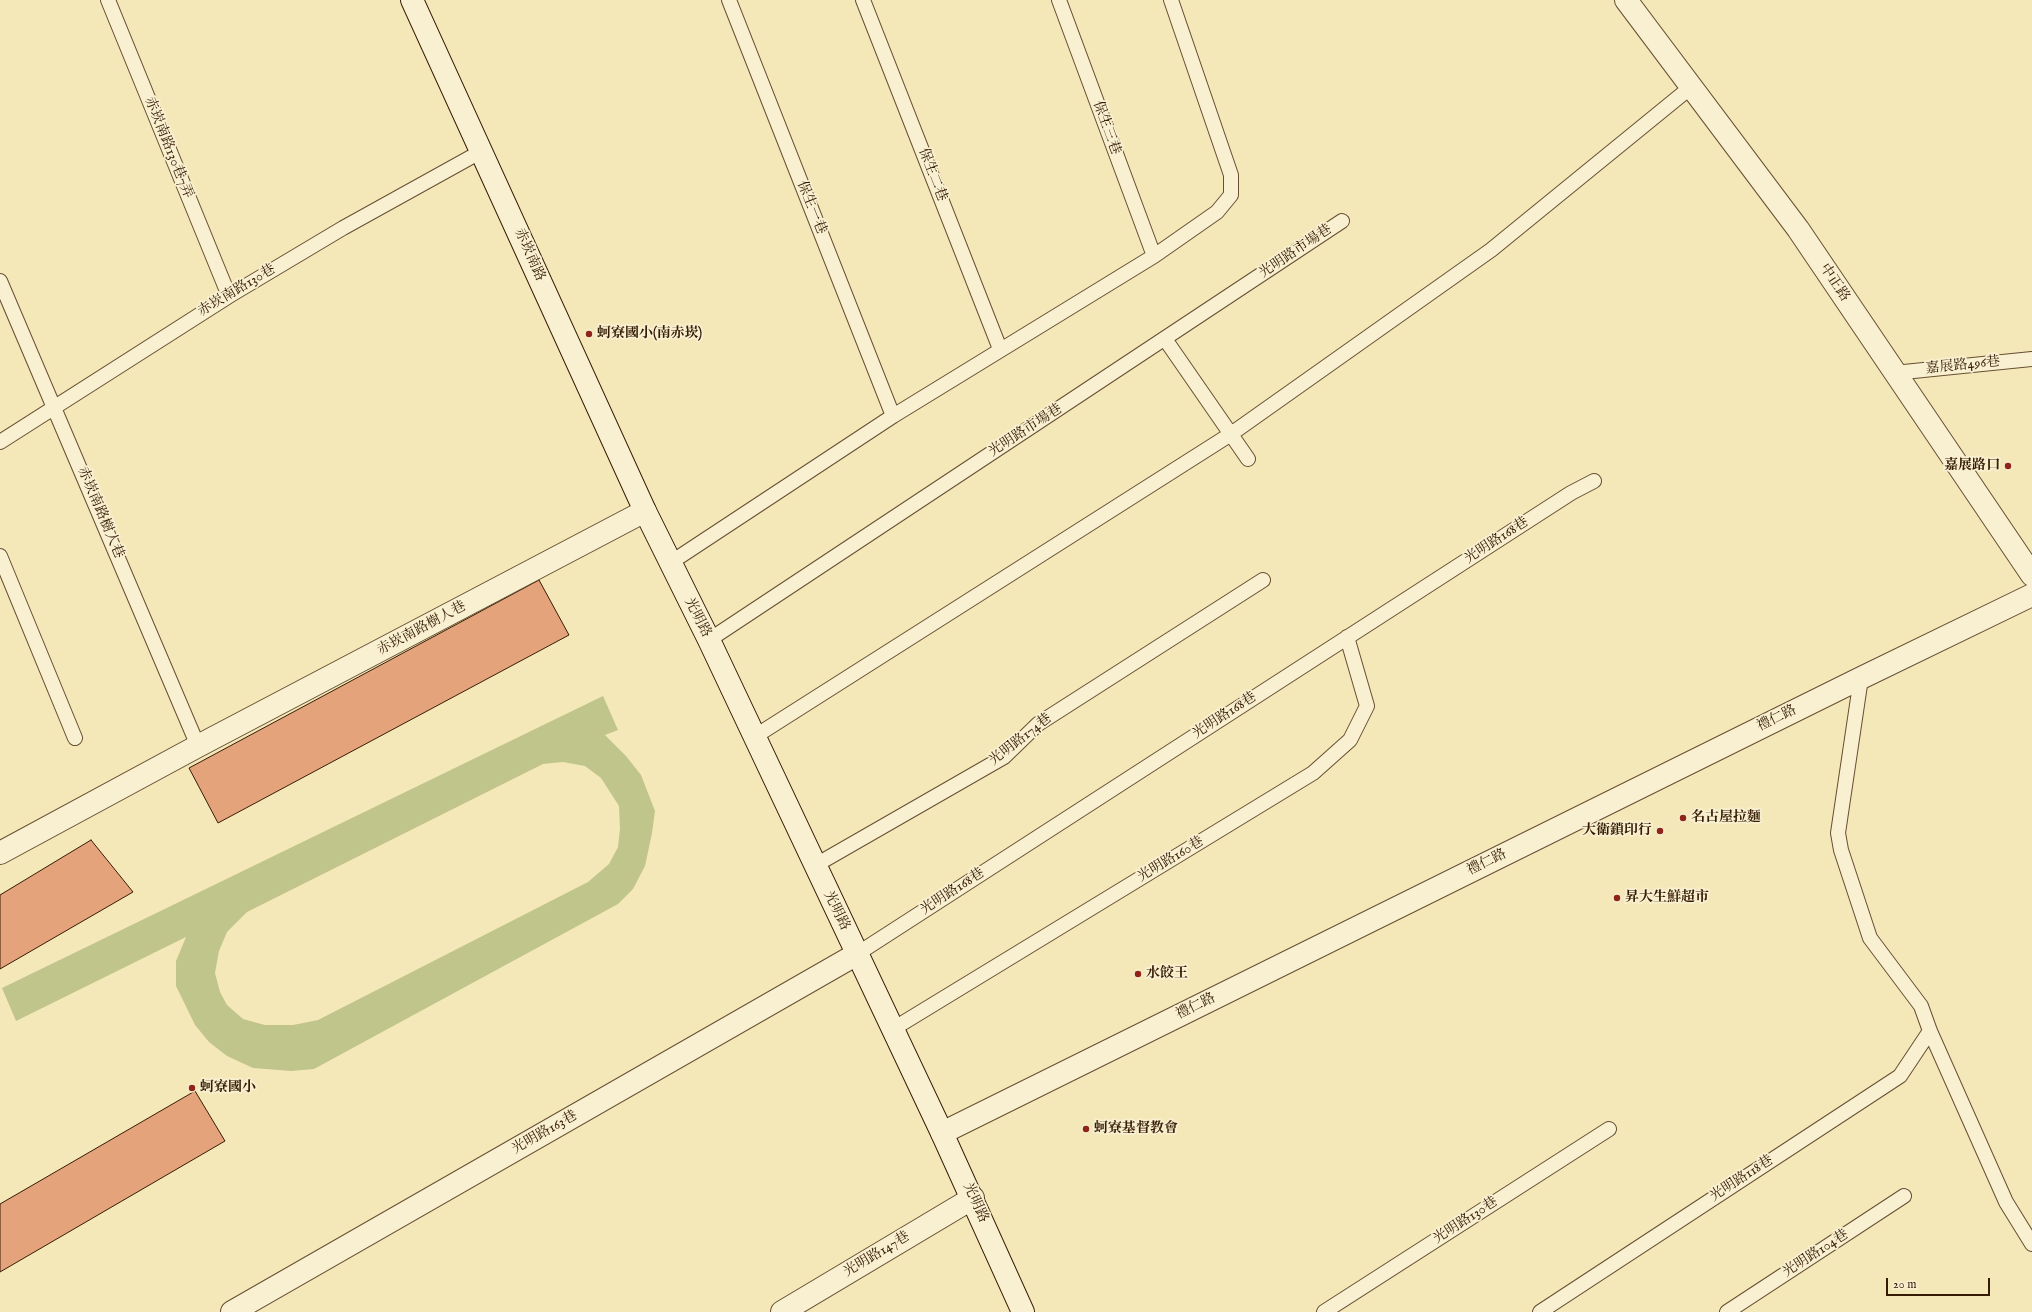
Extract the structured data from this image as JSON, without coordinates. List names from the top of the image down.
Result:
{
  "streets": {
    "street": [
      "赤崁南路",
      "中正路",
      "赤崁南路樹人巷",
      "光明路",
      "禮仁路",
      "光明路163巷",
      "光明路147巷"
    ],
    "lane": [
      "保生三巷",
      "赤崁南路130巷7弄",
      "保生二巷",
      "保生一巷",
      "光明路市場巷",
      "赤崁南路130巷",
      "嘉展路496巷",
      "光明路168巷",
      "光明路174巷",
      "光明路160巷",
      "光明路118巷",
      "光明路130巷",
      "光明路104巷"
    ]
  },
  "crossings": [
    ["赤崁南路130巷7弄", "赤崁南路130巷"],
    ["光明路市場巷", "光明路"],
    ["赤崁南路", "赤崁南路130巷"],
    ["赤崁南路", "赤崁南路樹人巷"],
    ["赤崁南路", "光明路"],
    ["中正路", "嘉展路496巷"],
    ["赤崁南路130巷", "赤崁南路樹人巷"],
    ["赤崁南路樹人巷", "光明路"],
    ["光明路168巷", "光明路"],
    ["光明路168巷", "光明路160巷"],
    ["光明路168巷", "光明路163巷"],
    ["光明路", "禮仁路"],
    ["光明路", "光明路174巷"],
    ["光明路", "光明路160巷"],
    ["光明路", "光明路163巷"],
    ["光明路", "光明路147巷"]
  ],
  "places": [
    "蚵寮國小(南赤崁)",
    "嘉展路口",
    "名古屋拉麵",
    "大衛鎖印行",
    "昇大生鮮超市",
    "水餃王",
    "蚵寮國小",
    "蚵寮基督教會"
  ],
  "scale_bar": "20 m"
}
